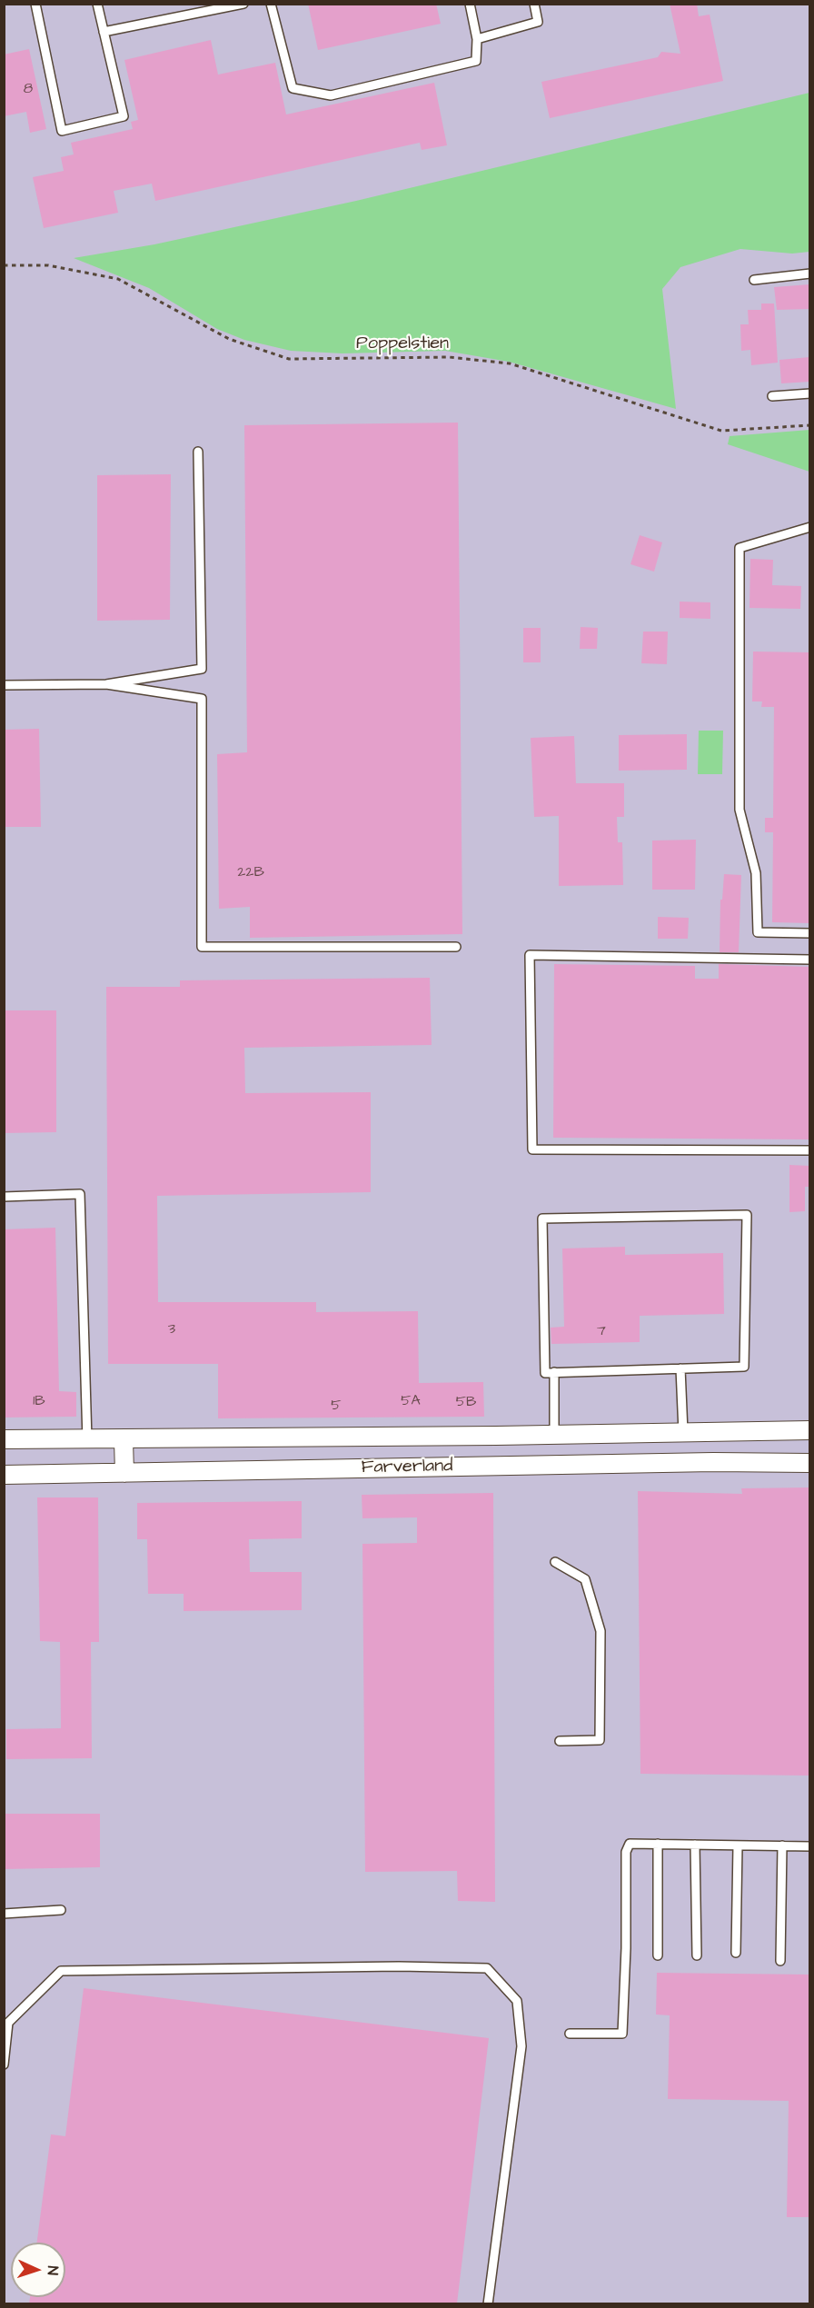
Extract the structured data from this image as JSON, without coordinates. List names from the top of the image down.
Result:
{
  "streets": {
    "street": ["Farverland"],
    "path": ["Poppelstien"]
  },
  "house_numbers": [
    "8",
    "22B",
    "3",
    "7",
    "1B",
    "5A",
    "5B",
    "5"
  ],
  "north": "right"
}
